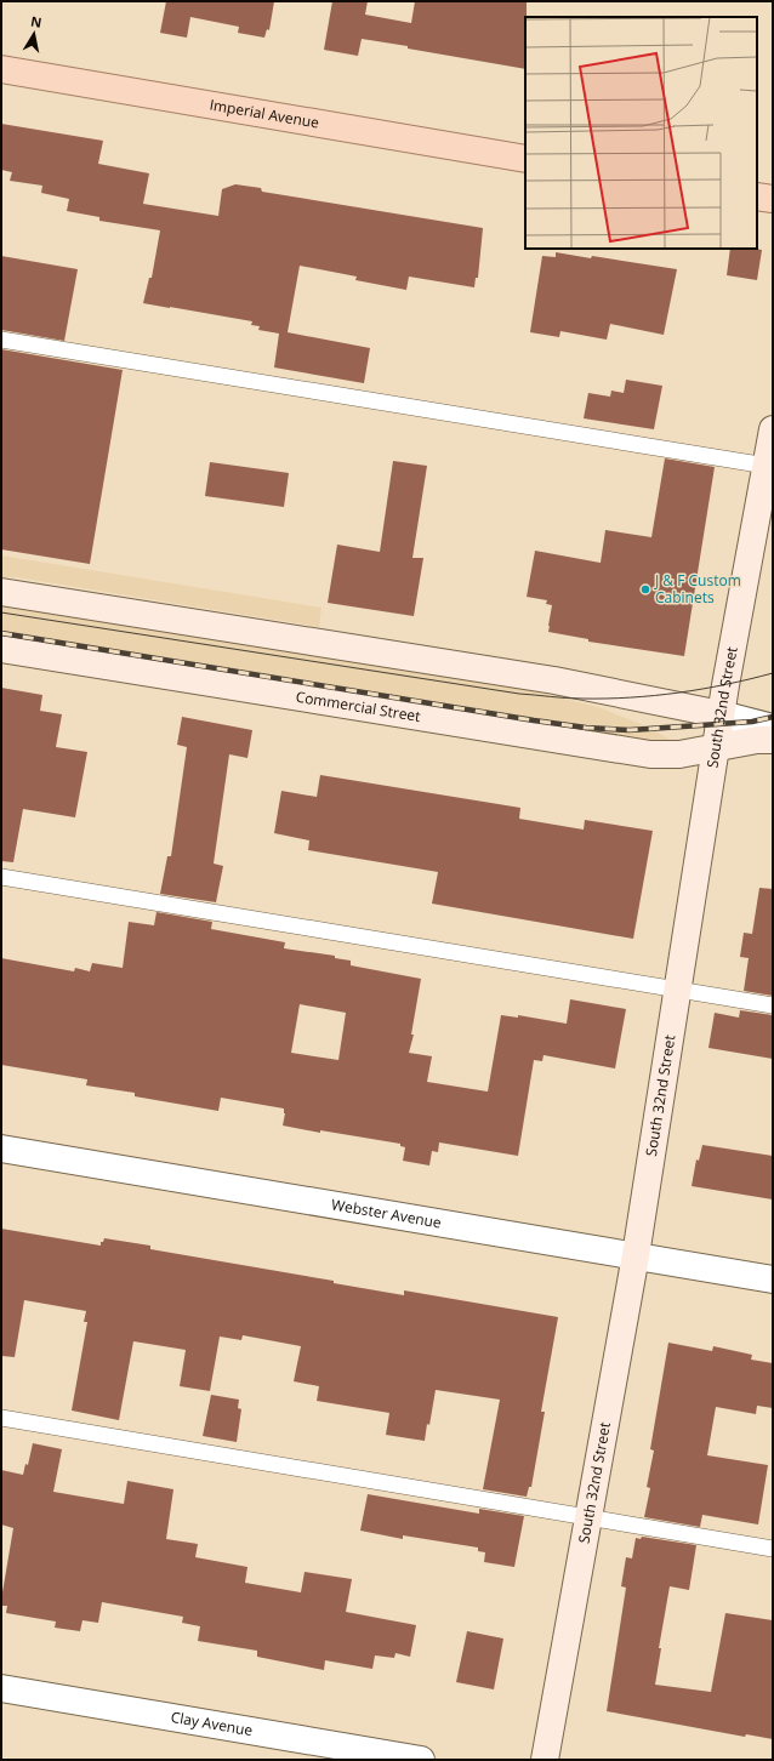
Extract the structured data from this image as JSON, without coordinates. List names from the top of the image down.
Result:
{
  "streets": {
    "main road": ["Imperial Avenue", "Commercial Street", "South 32nd Street"],
    "street": ["Webster Avenue", "Clay Avenue"]
  },
  "crossings": [
    ["Commercial Street", "South 32nd Street"],
    ["South 32nd Street", "Webster Avenue"]
  ],
  "places": ["J & F Custom Cabinets"],
  "north": "top"
}
